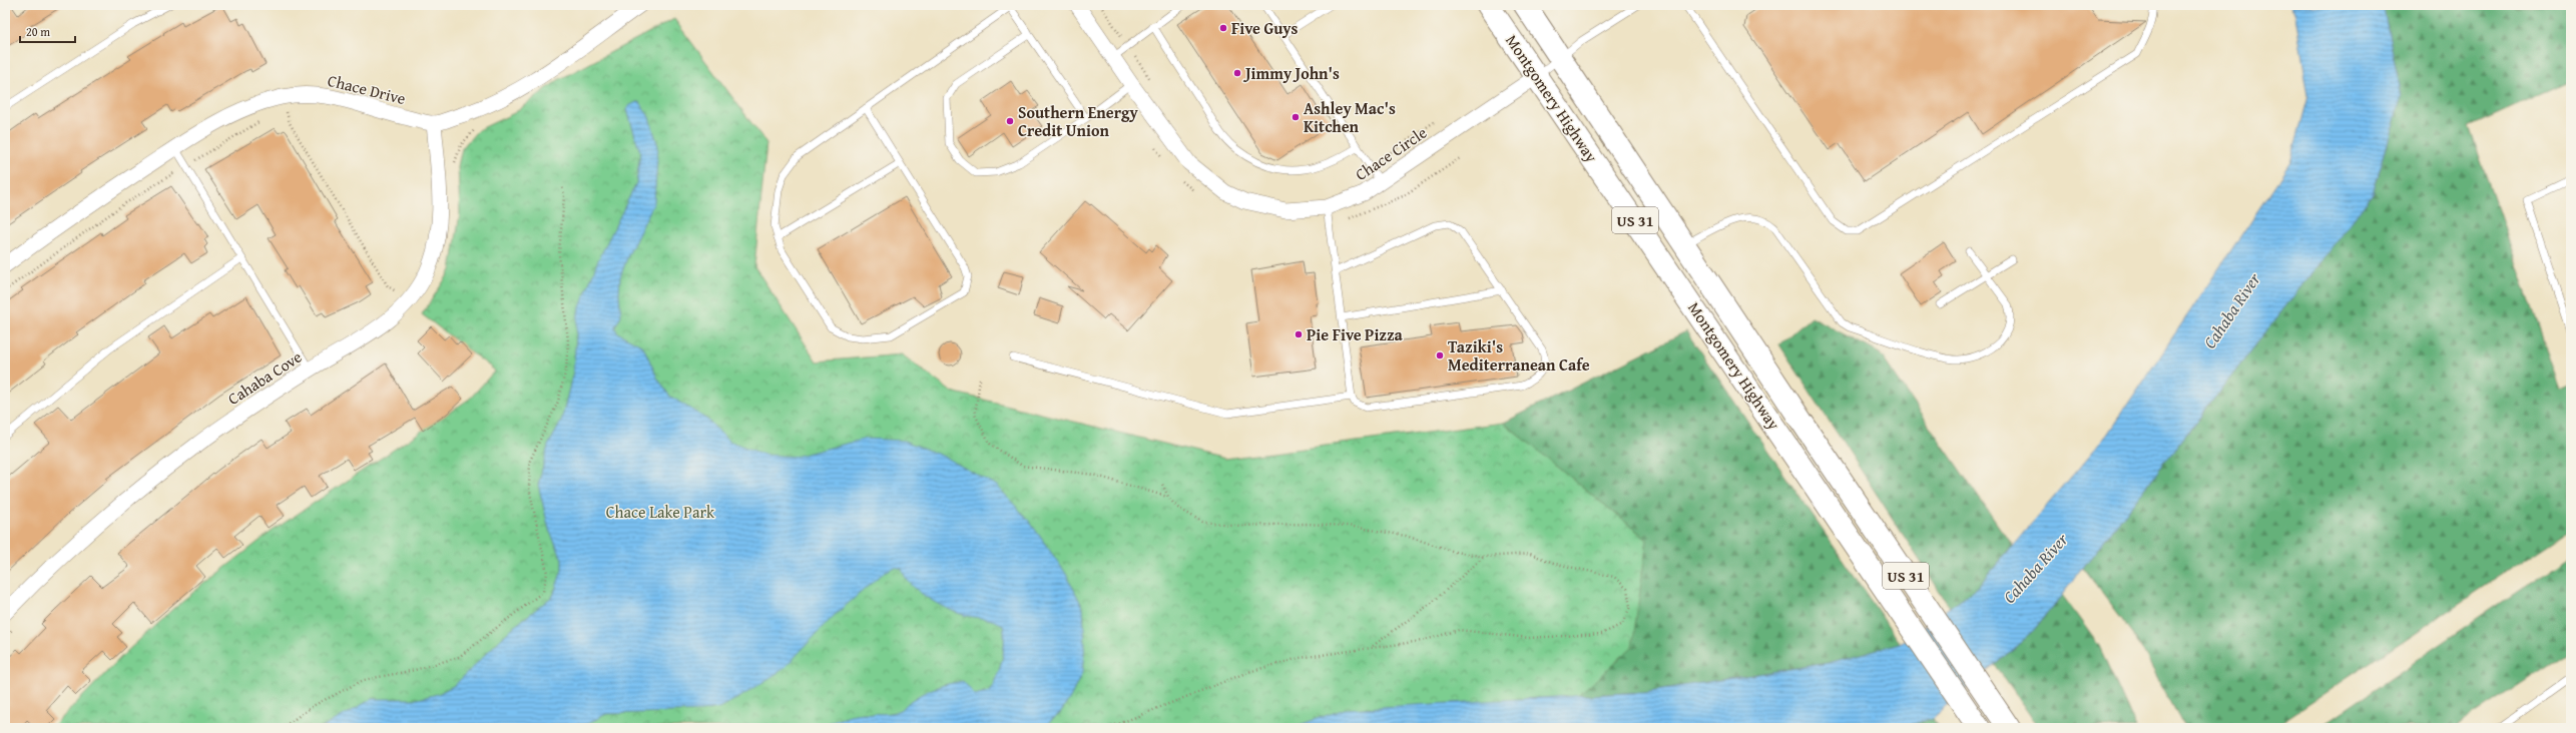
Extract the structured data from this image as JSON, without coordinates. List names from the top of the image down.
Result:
{
  "streets": {
    "main road": ["Montgomery Highway", "US 31"],
    "street": ["Chace Drive", "Chace Circle", "Cahaba Cove"]
  },
  "crossings": [
    ["Chace Drive", "Cahaba Cove"],
    ["Montgomery Highway", "Chace Circle"]
  ],
  "water": ["Cahaba River"],
  "parks": ["Chace Lake Park"],
  "places": [
    "Five Guys",
    "Jimmy John's",
    "Ashley Mac's Kitchen",
    "Southern Energy Credit Union",
    "Pie Five Pizza",
    "Taziki's Mediterranean Cafe"
  ],
  "scale_bar": "20 m"
}
